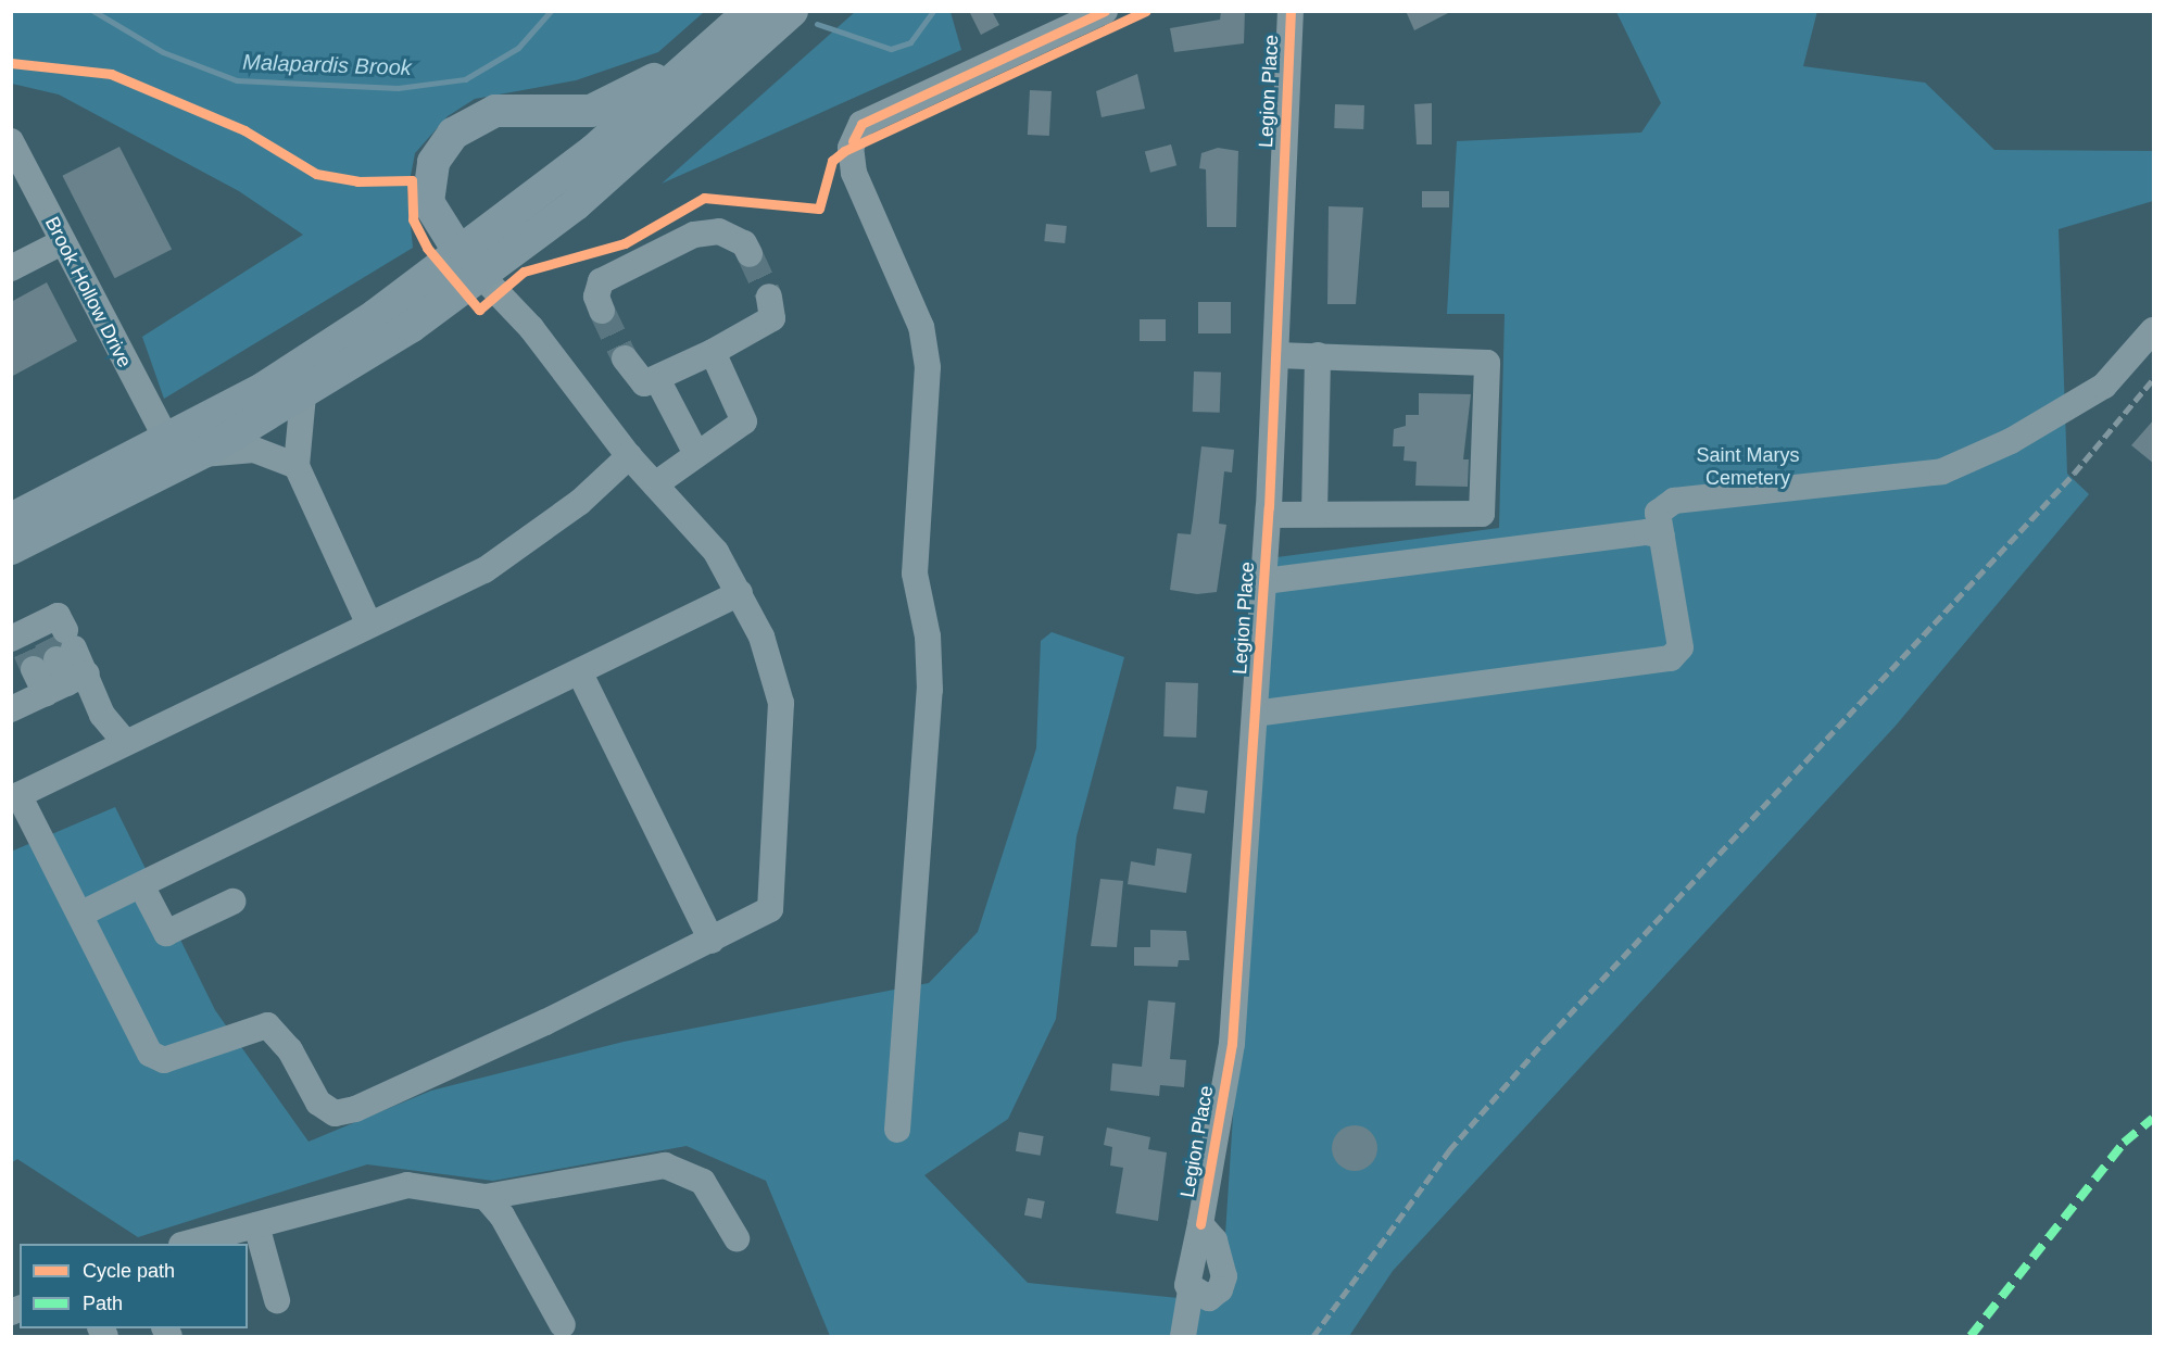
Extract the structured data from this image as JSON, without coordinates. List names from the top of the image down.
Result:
{
  "streets": {
    "street": ["Legion Place", "Brook Hollow Drive"]
  },
  "water": ["Malapardis Brook"],
  "parks": ["Saint Marys Cemetery"],
  "legend": ["Cycle path", "Path"]
}
